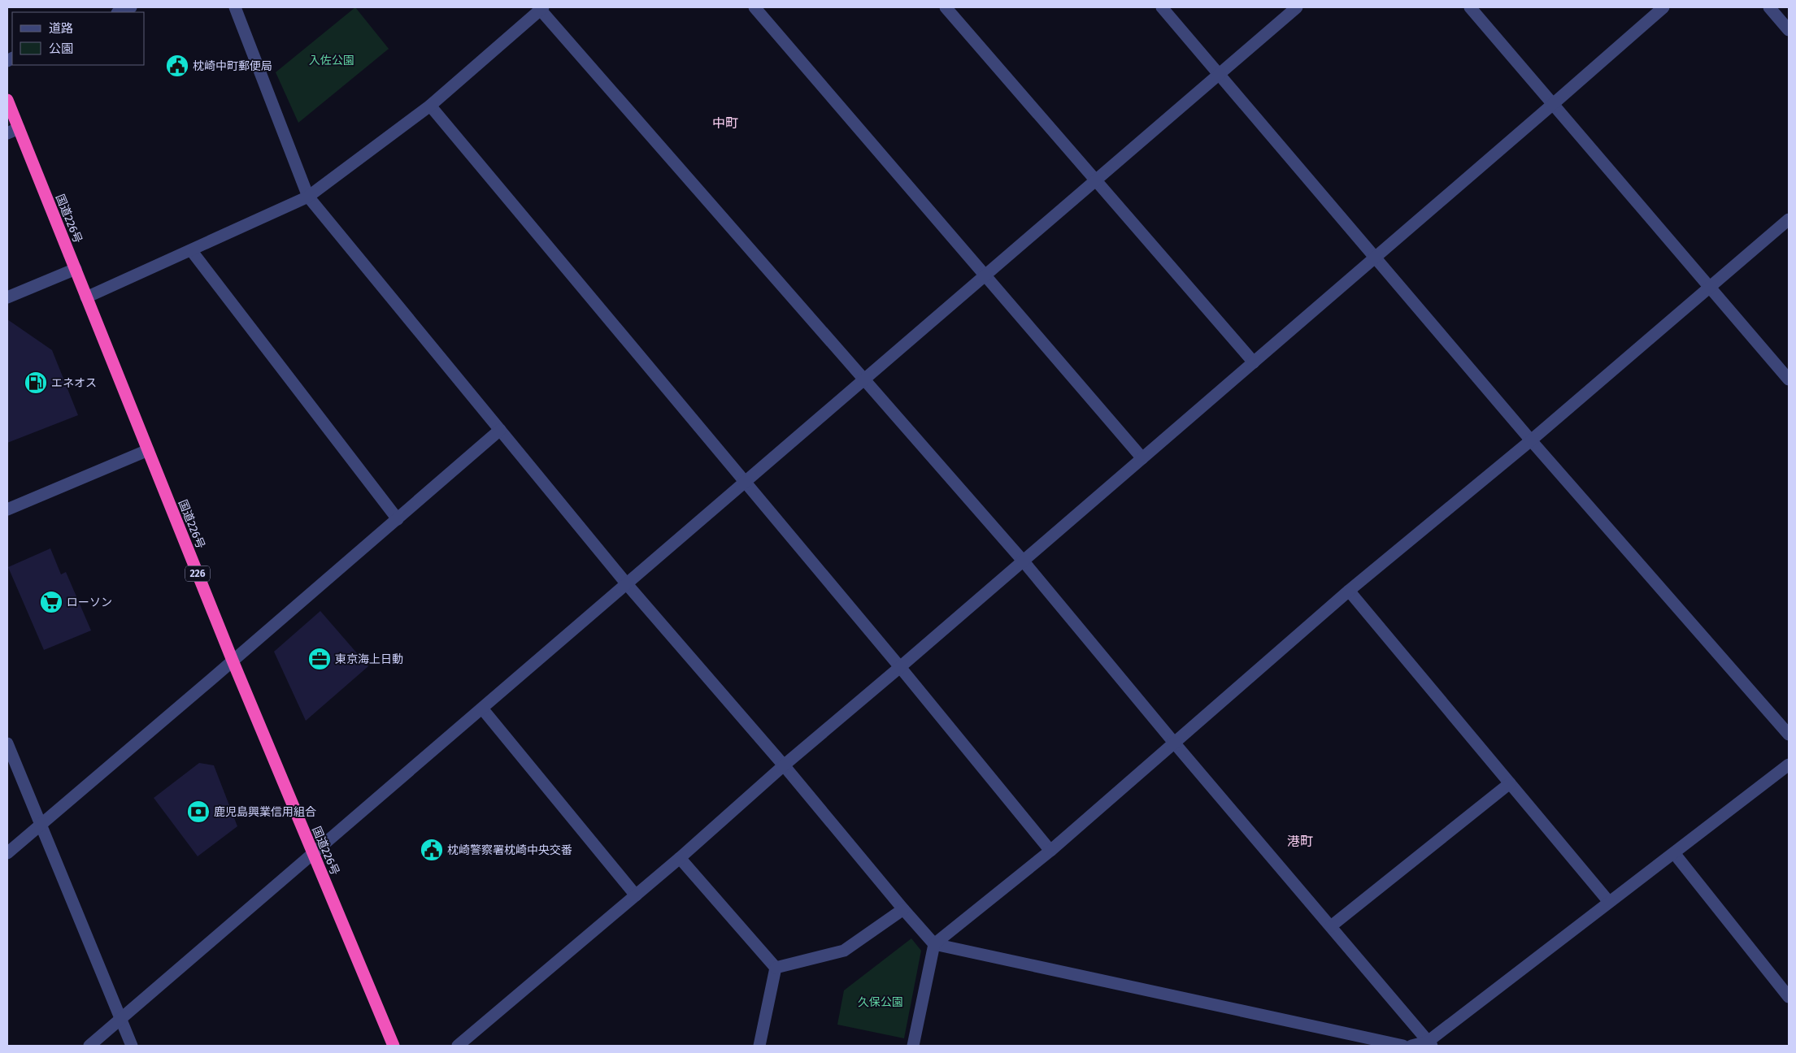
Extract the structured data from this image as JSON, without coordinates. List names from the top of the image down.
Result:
{
  "streets": {
    "highway": ["国道226号", "226"]
  },
  "districts": ["中町", "港町"],
  "parks": ["入佐公園", "久保公園"],
  "places": {
    "public building": ["枕崎中町郵便局", "枕崎警察署枕崎中央交番"],
    "fuel station": ["エネオス"],
    "supermarket": ["ローソン"],
    "office": ["東京海上日動"],
    "bank": ["鹿児島興業信用組合"]
  },
  "legend": ["道路", "公園"]
}
